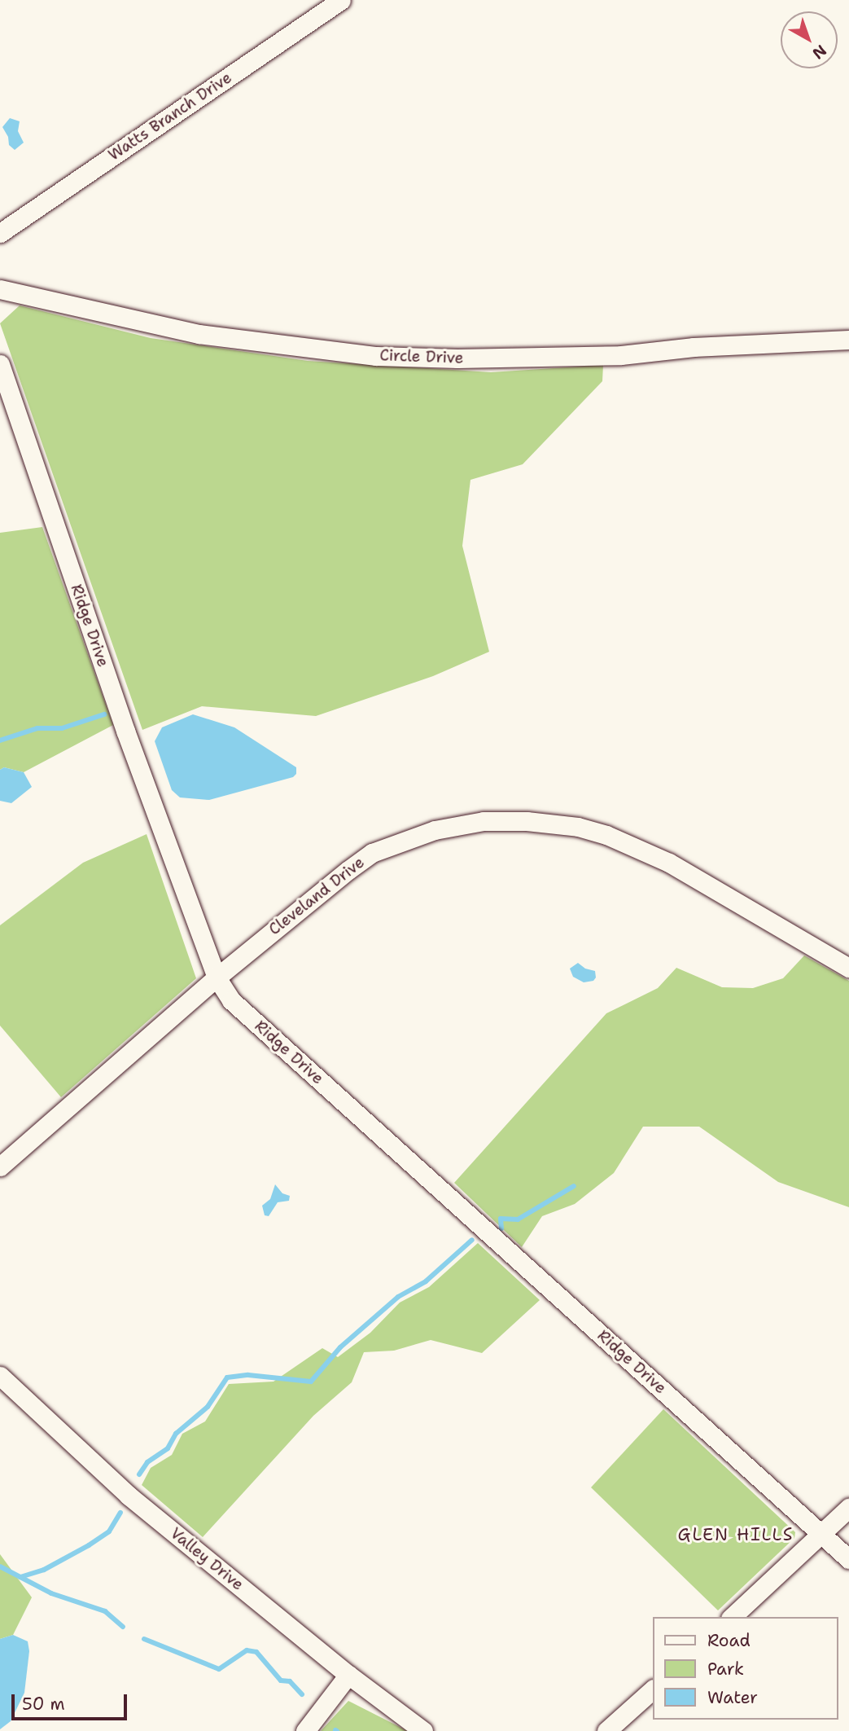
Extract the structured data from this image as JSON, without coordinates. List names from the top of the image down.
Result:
{
  "streets": {
    "street": [
      "Watts Branch Drive",
      "Circle Drive",
      "Ridge Drive",
      "Cleveland Drive",
      "Valley Drive"
    ]
  },
  "crossings": [
    ["Ridge Drive", "Cleveland Drive"]
  ],
  "districts": ["GLEN HILLS"],
  "legend": ["Road", "Park", "Water"],
  "scale_bar": "50 m",
  "north": "bottom right"
}
